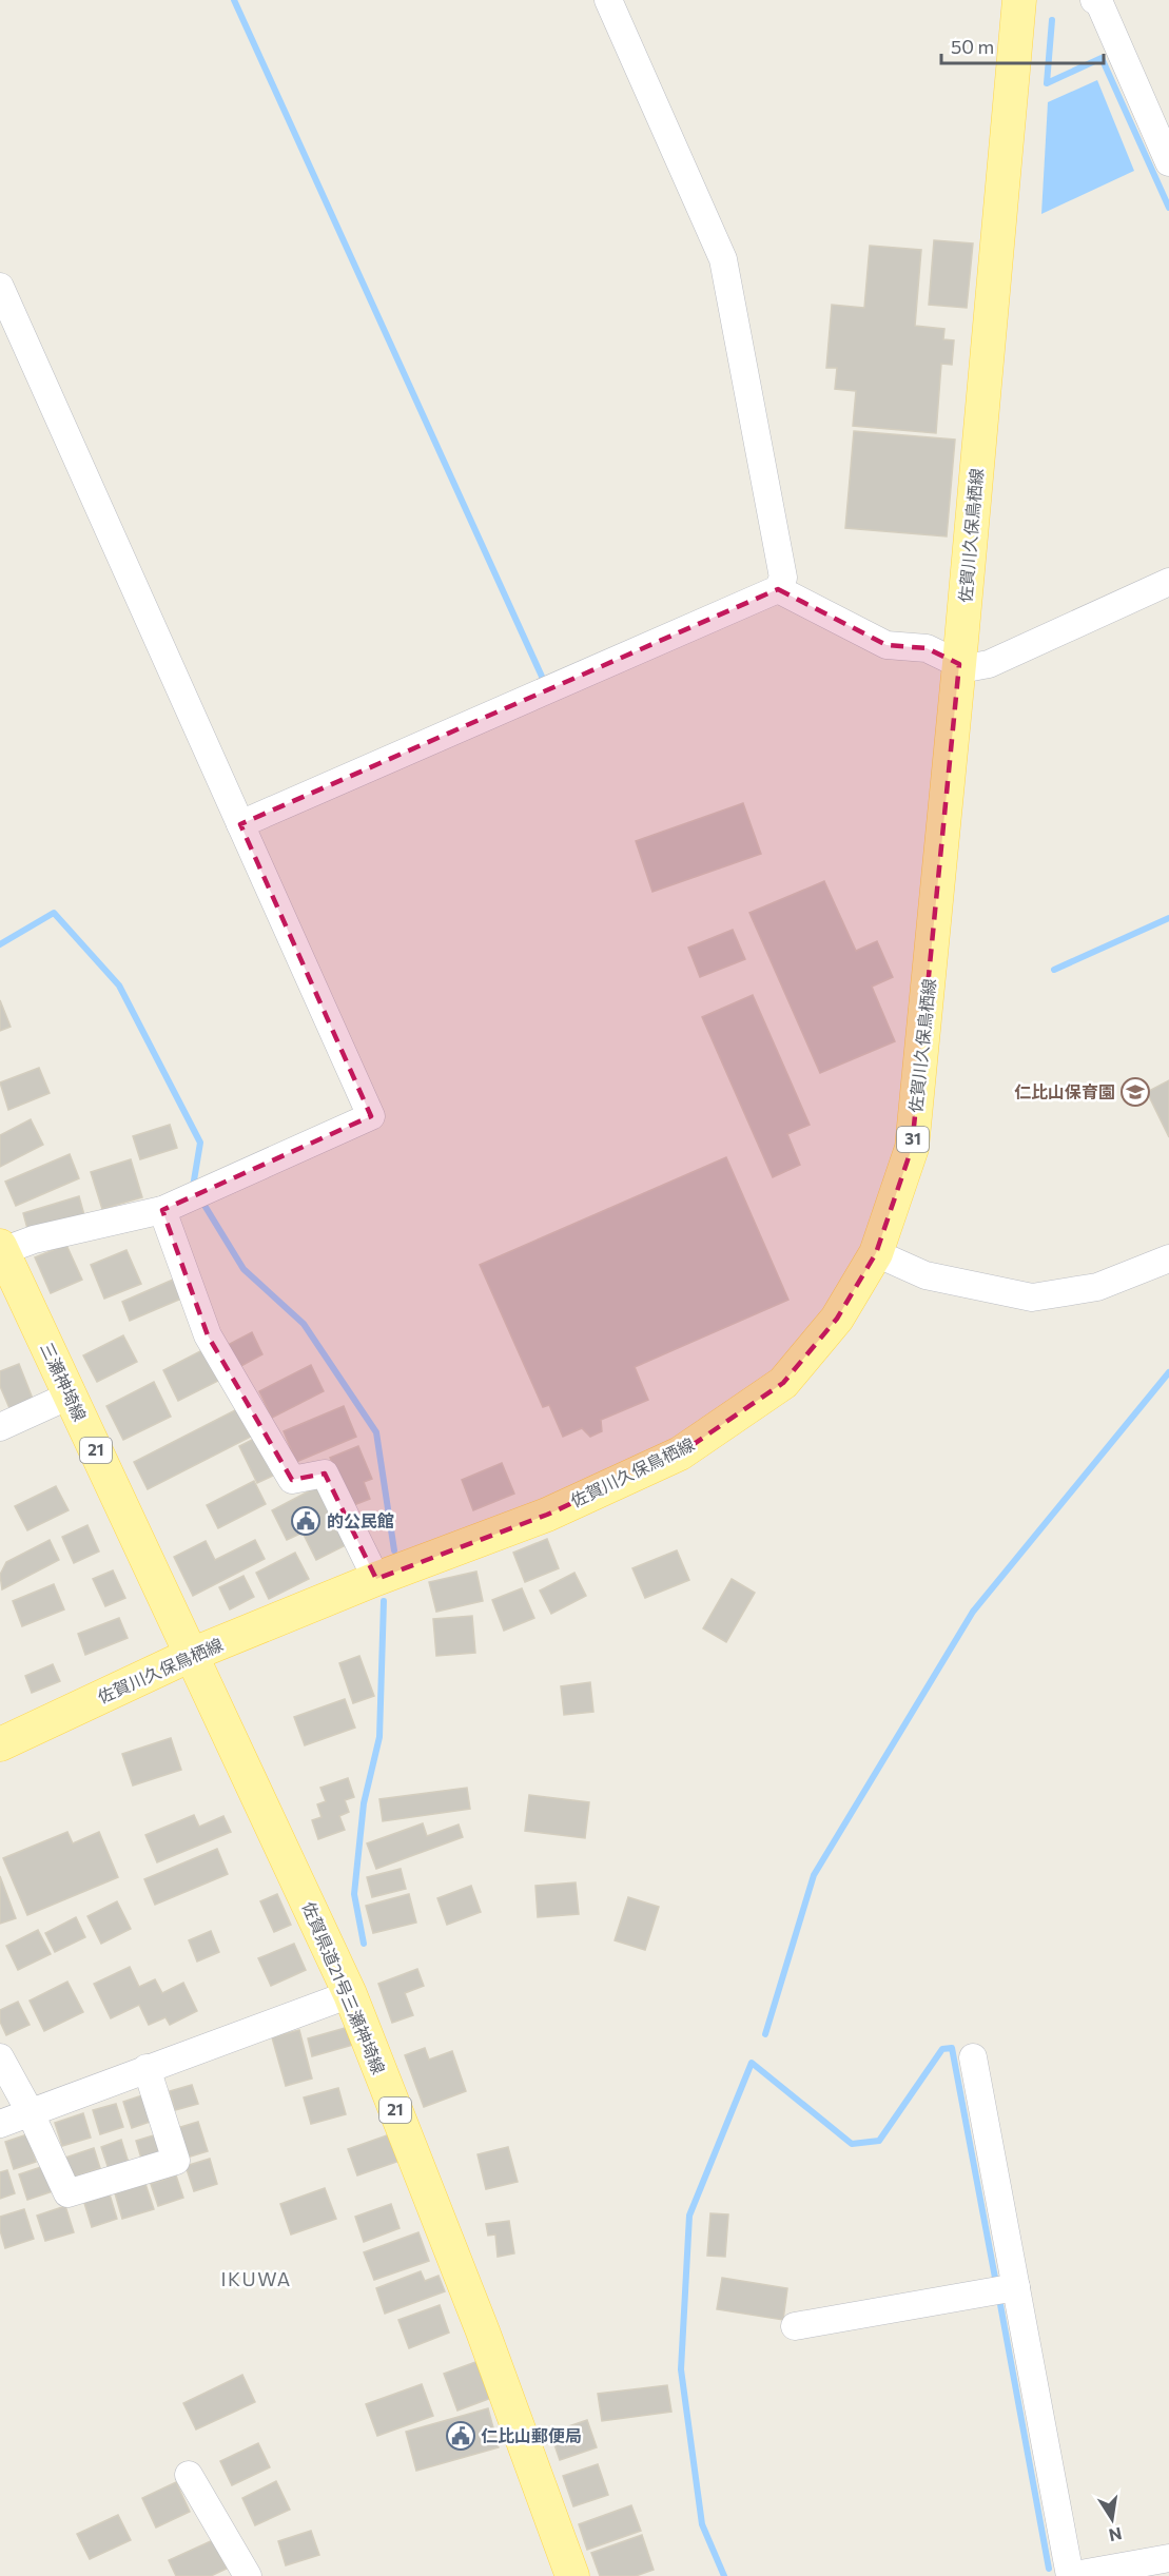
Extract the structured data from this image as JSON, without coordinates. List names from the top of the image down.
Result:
{
  "streets": {
    "main road": [
      "佐賀川久保鳥栖線",
      "31",
      "三瀬神埼線",
      "21",
      "佐賀県道21号三瀬神埼線"
    ]
  },
  "crossings": [
    ["佐賀川久保鳥栖線", "三瀬神埼線"],
    ["佐賀川久保鳥栖線", "佐賀県道21号三瀬神埼線"],
    ["三瀬神埼線", "佐賀県道21号三瀬神埼線"]
  ],
  "districts": ["IKUWA"],
  "places": {
    "school or university": ["仁比山保育園"],
    "public building": ["的公民館", "仁比山郵便局"]
  },
  "scale_bar": "50 m",
  "north": "bottom"
}
